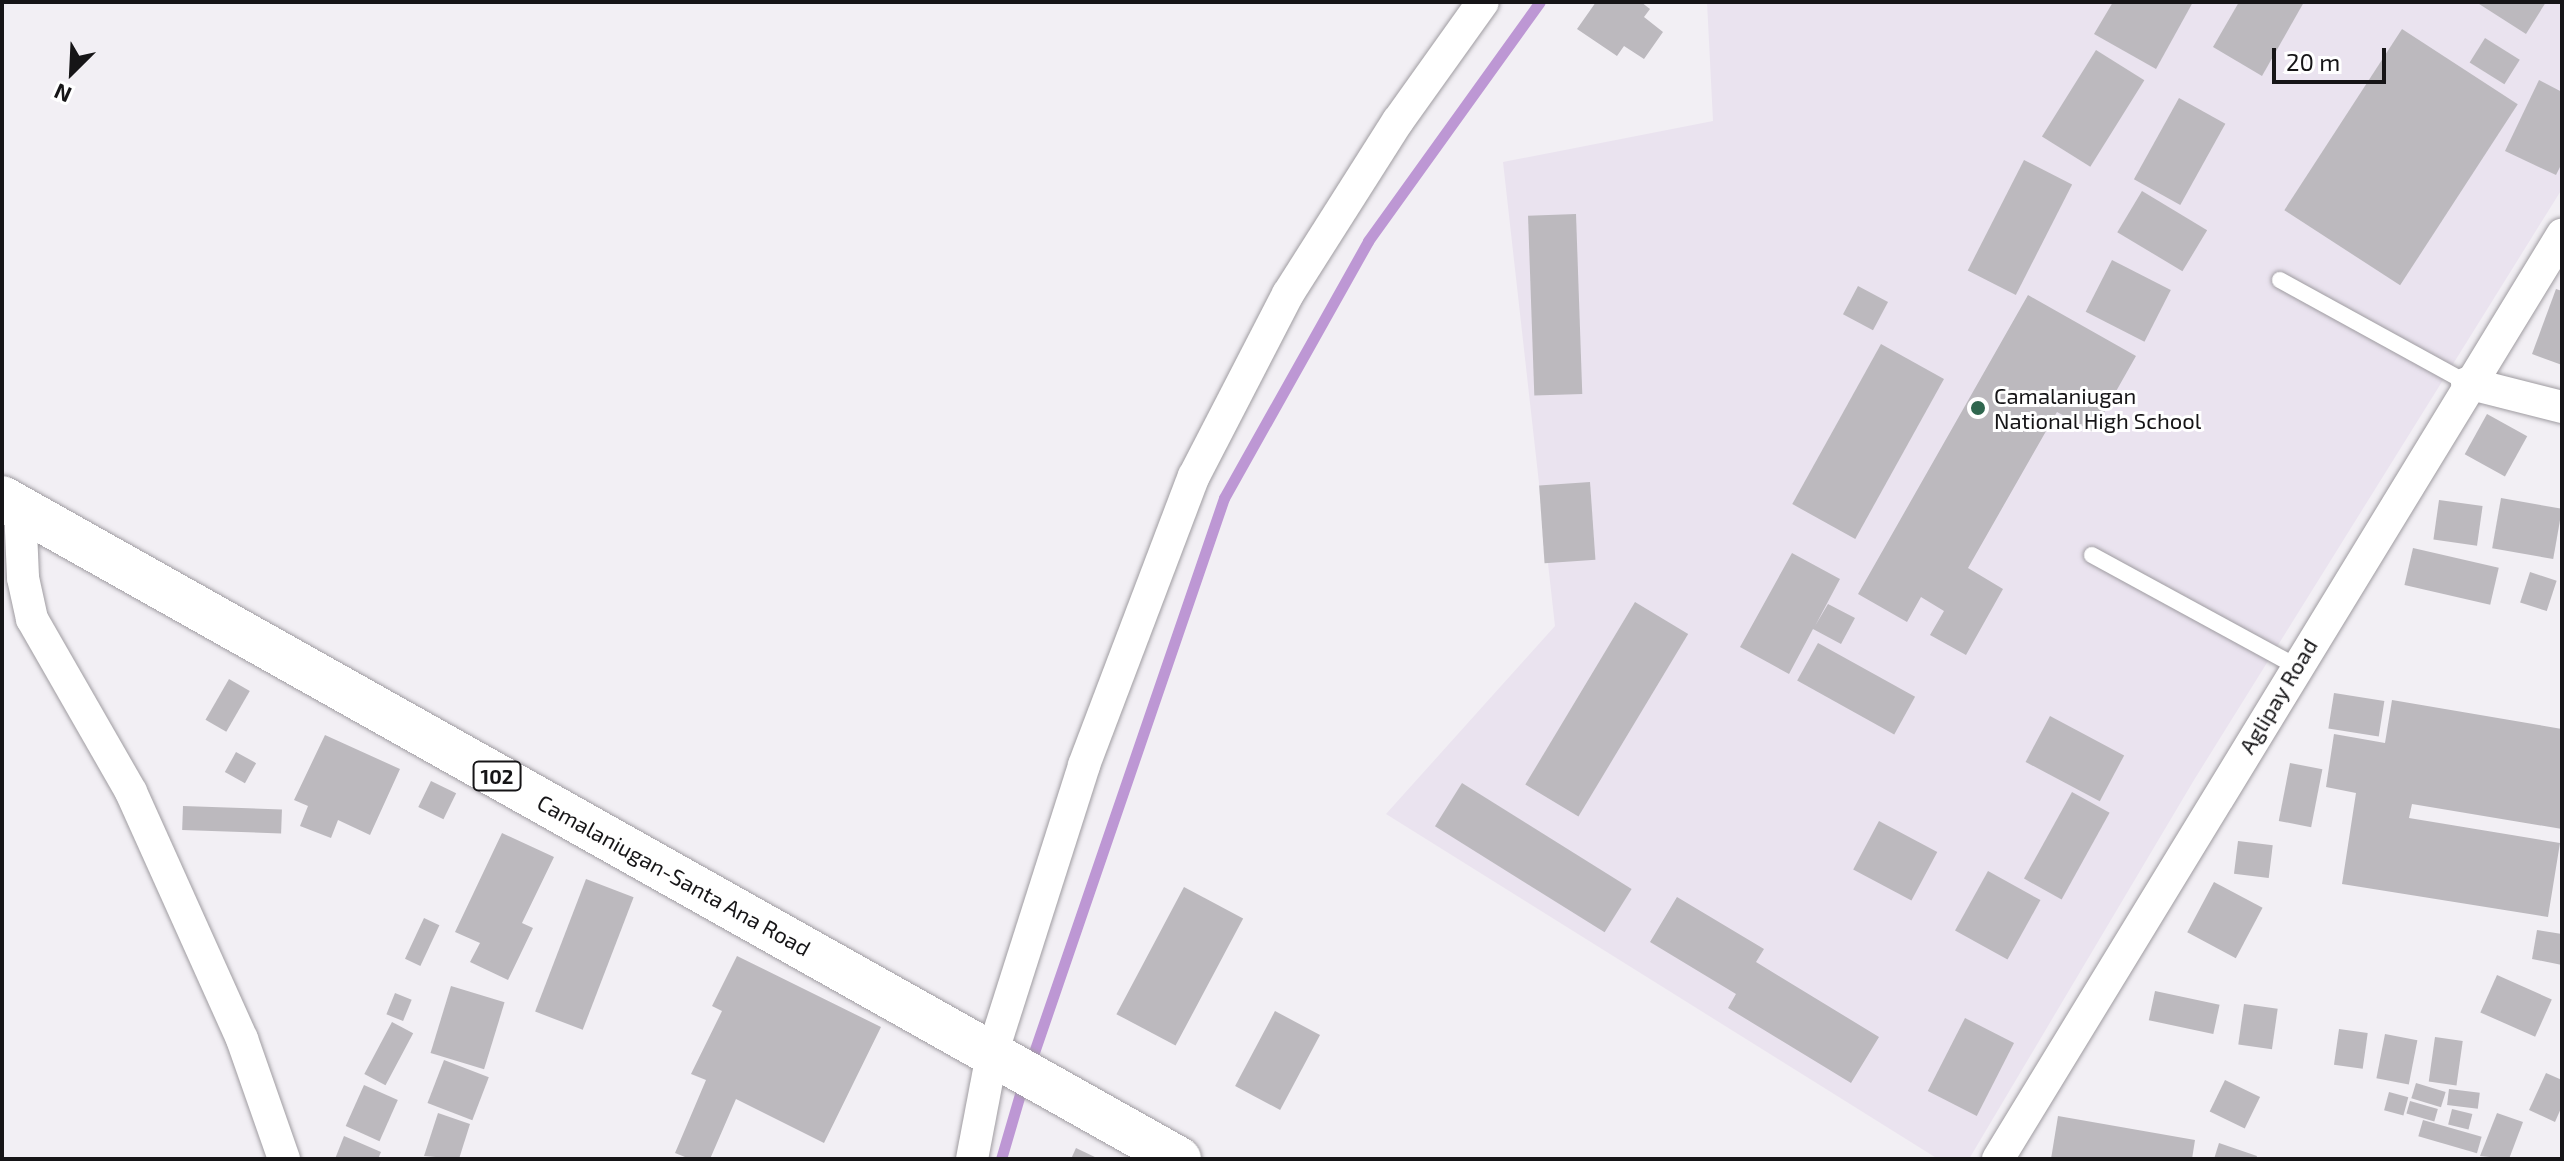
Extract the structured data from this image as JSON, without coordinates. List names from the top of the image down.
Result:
{
  "streets": {
    "main road": ["102", "Camalaniugan-Santa Ana Road"],
    "street": ["Aglipay Road"]
  },
  "places": ["Camalaniugan National High School"],
  "scale_bar": "20 m",
  "north": "bottom left"
}
